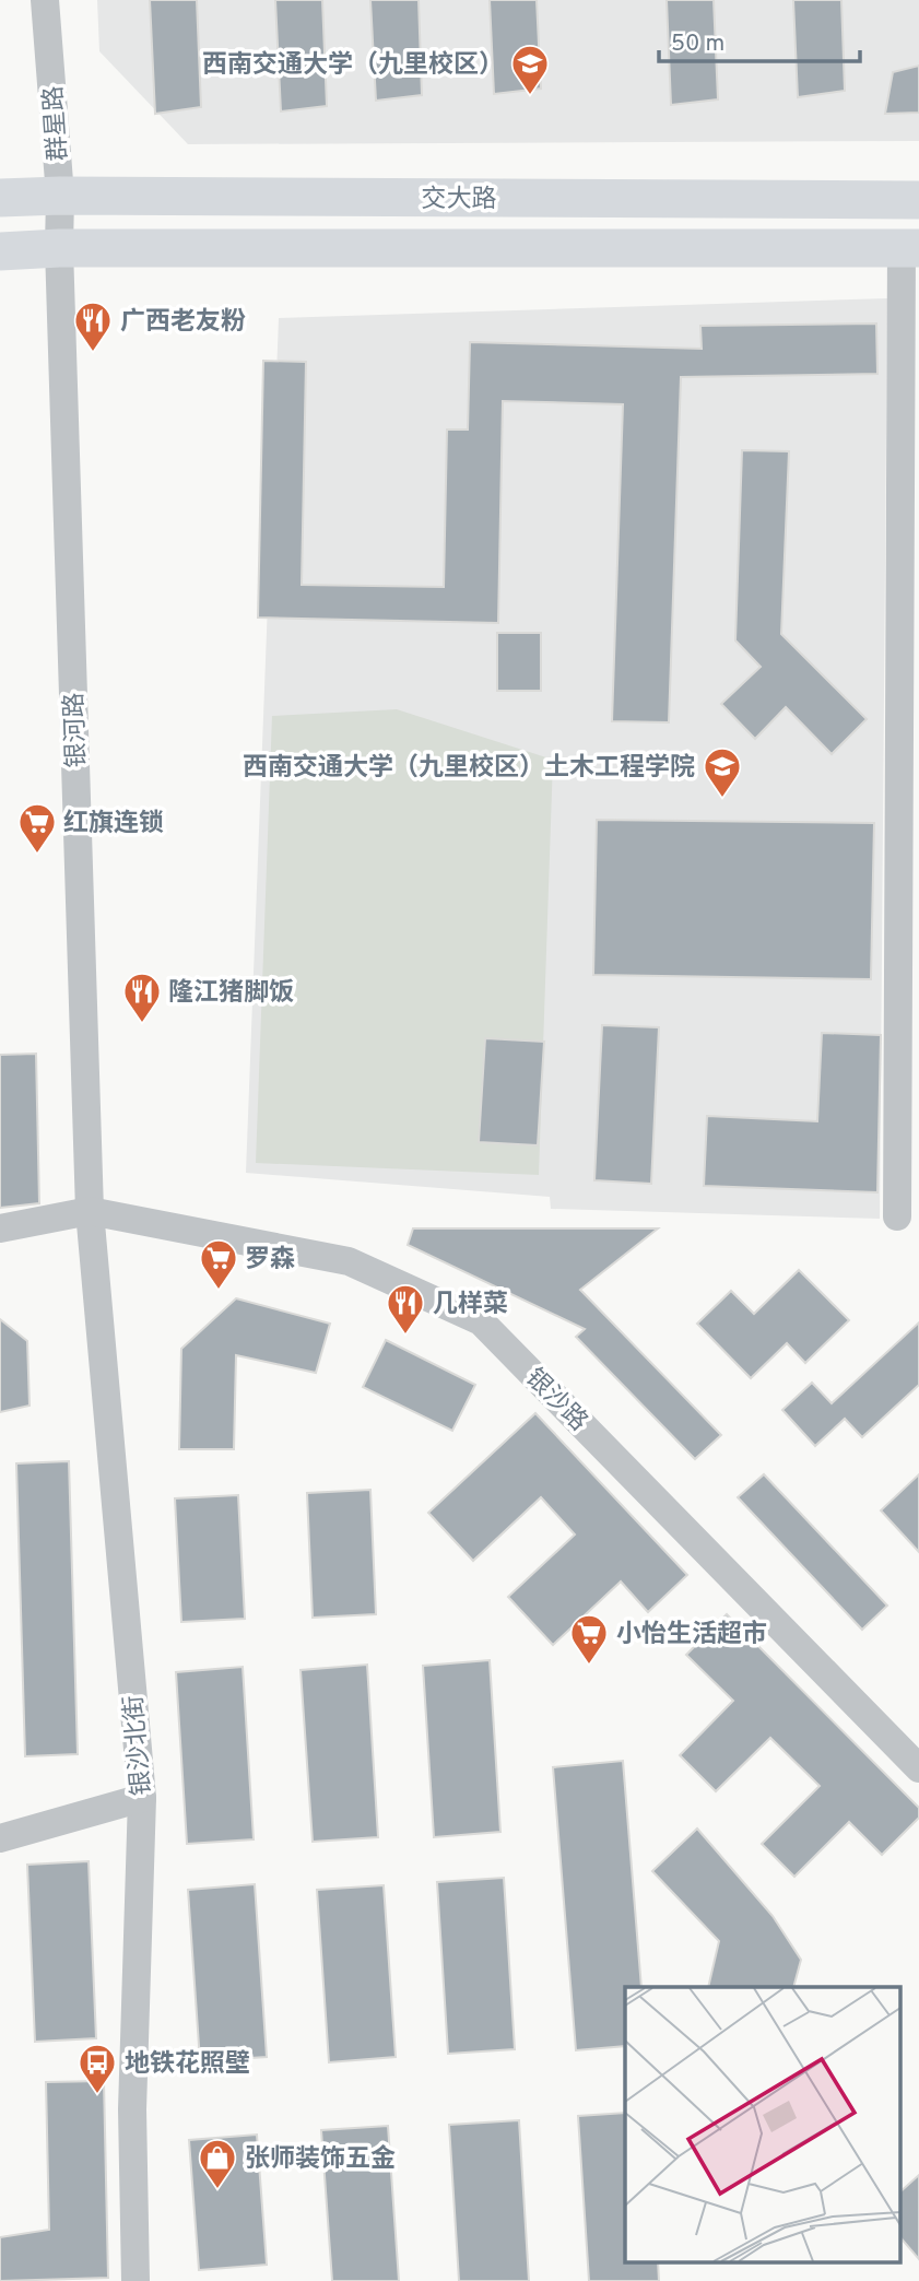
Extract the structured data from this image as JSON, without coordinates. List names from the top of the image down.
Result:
{
  "streets": {
    "main road": ["交大路"],
    "street": [
      "群星路",
      "银河路",
      "银沙路",
      "银沙北街"
    ]
  },
  "crossings": [
    ["群星路", "交大路"],
    ["群星路", "银河路"],
    ["交大路", "银河路"],
    ["银河路", "银沙路"],
    ["银河路", "银沙北街"],
    ["银沙路", "银沙北街"]
  ],
  "places": {
    "school or university": ["西南交通大学（九里校区）", "西南交通大学（九里校区）土木工程学院"],
    "restaurant": ["广西老友粉", "隆江猪脚饭", "几样菜"],
    "supermarket": ["红旗连锁", "罗森", "小怡生活超市"],
    "bus stop": ["地铁花照壁"],
    "shop": ["张师装饰五金"]
  },
  "scale_bar": "50 m"
}
